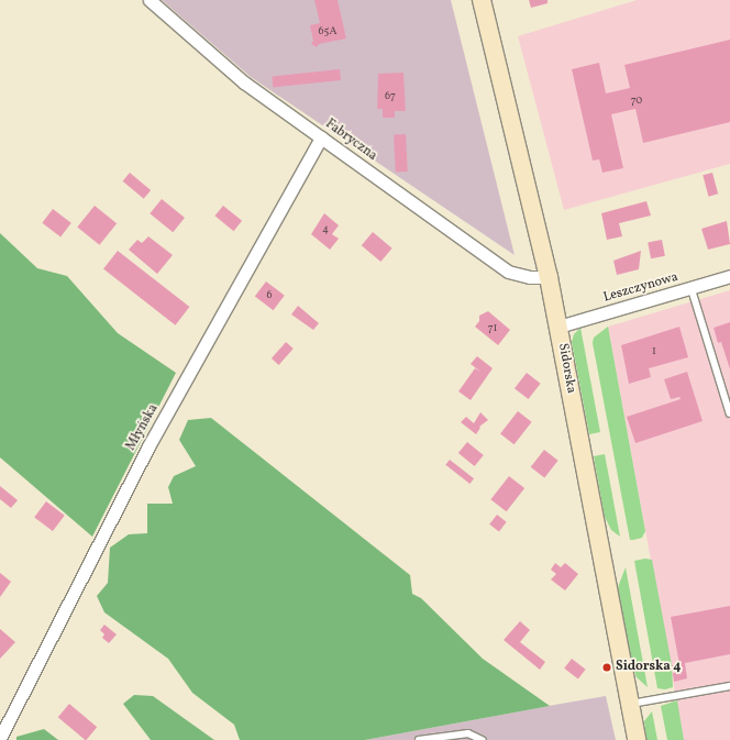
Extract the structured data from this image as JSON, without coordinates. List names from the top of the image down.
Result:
{
  "streets": {
    "street": [
      "Fabryczna",
      "Leszczynowa",
      "Sidorska",
      "Młyńska"
    ]
  },
  "crossings": [
    ["Fabryczna", "Sidorska"],
    ["Fabryczna", "Młyńska"],
    ["Leszczynowa", "Sidorska"]
  ],
  "places": ["Sidorska 4"],
  "house_numbers": [
    "65A",
    "67",
    "70",
    "4",
    "6",
    "71",
    "1"
  ]
}
